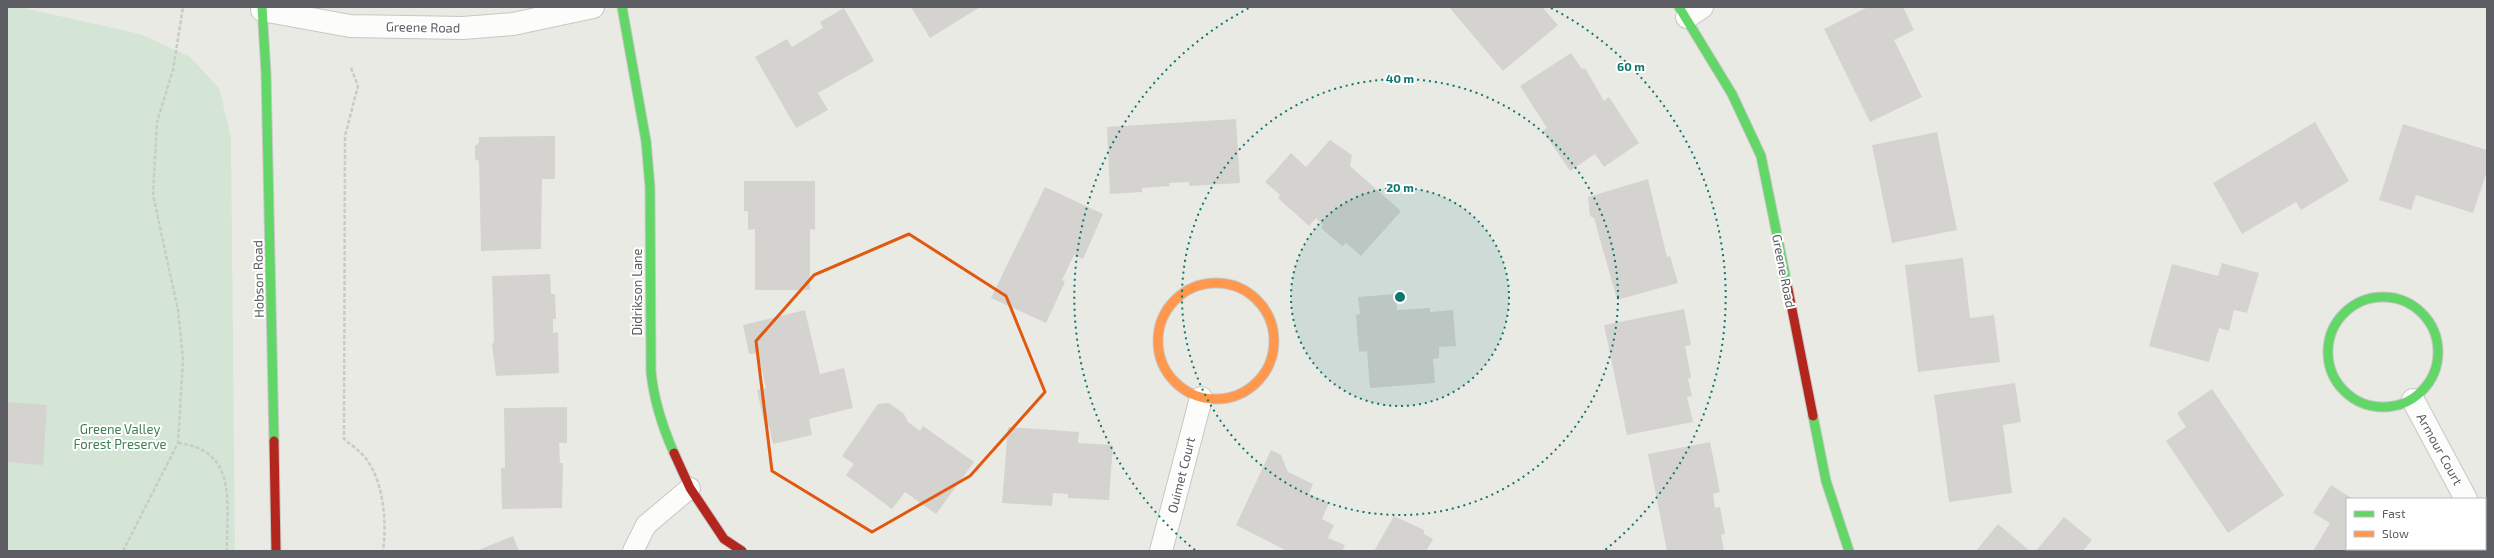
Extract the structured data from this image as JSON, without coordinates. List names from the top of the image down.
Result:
{
  "streets": {
    "street": [
      "Greene Road",
      "Hobson Road",
      "Didrikson Lane",
      "Armour Court",
      "Ouimet Court"
    ]
  },
  "crossings": [
    ["Greene Road", "Hobson Road"]
  ],
  "parks": ["Greene Valley Forest Preserve"],
  "legend": ["Fast", "Slow"],
  "rings": ["60 m", "40 m", "20 m"]
}
